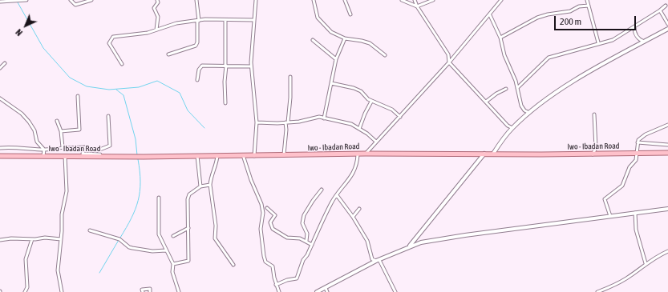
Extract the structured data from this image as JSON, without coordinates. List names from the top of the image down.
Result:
{
  "streets": {
    "main road": ["Iwo - Ibadan Road"]
  },
  "scale_bar": "200 m",
  "north": "bottom left"
}
